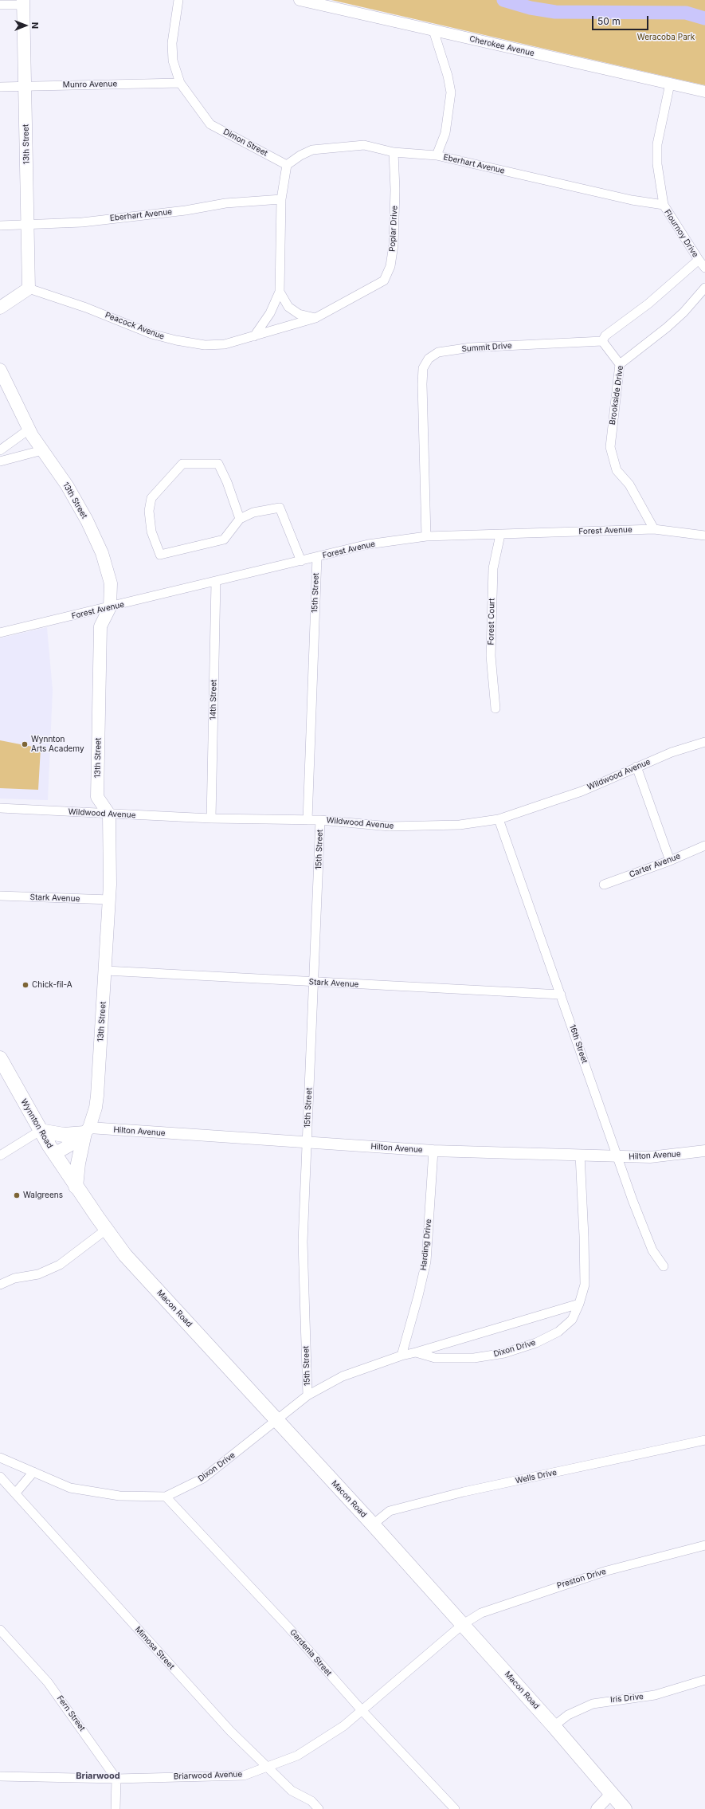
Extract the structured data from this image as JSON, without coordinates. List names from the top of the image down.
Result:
{
  "streets": {
    "main road": ["13th Street", "Wynnton Road", "Macon Road"],
    "street": [
      "Cherokee Avenue",
      "Munro Avenue",
      "Dimon Street",
      "Eberhart Avenue",
      "Poplar Drive",
      "Flournoy Drive",
      "Peacock Avenue",
      "Summit Drive",
      "Brookside Drive",
      "Forest Avenue",
      "15th Street",
      "Forest Court",
      "14th Street",
      "Wildwood Avenue",
      "Carter Avenue",
      "Stark Avenue",
      "16th Street",
      "Hilton Avenue",
      "Harding Drive",
      "Dixon Drive",
      "Wells Drive",
      "Preston Drive",
      "Mimosa Street",
      "Gardenia Street",
      "Iris Drive",
      "Fern Street",
      "Briarwood Avenue"
    ]
  },
  "crossings": [
    ["Cherokee Avenue", "Flournoy Drive"],
    ["Munro Avenue", "Dimon Street"],
    ["Munro Avenue", "13th Street"],
    ["Dimon Street", "Eberhart Avenue"],
    ["13th Street", "Eberhart Avenue"],
    ["13th Street", "Peacock Avenue"],
    ["13th Street", "Forest Avenue"],
    ["13th Street", "Wildwood Avenue"],
    ["13th Street", "Stark Avenue"],
    ["13th Street", "Hilton Avenue"],
    ["Eberhart Avenue", "Poplar Drive"],
    ["Eberhart Avenue", "Flournoy Drive"],
    ["Poplar Drive", "Peacock Avenue"],
    ["Summit Drive", "Forest Avenue"],
    ["Brookside Drive", "Forest Avenue"],
    ["Forest Avenue", "15th Street"],
    ["Forest Avenue", "Forest Court"],
    ["Forest Avenue", "14th Street"],
    ["15th Street", "Wildwood Avenue"],
    ["15th Street", "Stark Avenue"],
    ["15th Street", "Hilton Avenue"],
    ["15th Street", "Dixon Drive"],
    ["14th Street", "Wildwood Avenue"],
    ["Wildwood Avenue", "16th Street"],
    ["Stark Avenue", "16th Street"],
    ["16th Street", "Hilton Avenue"],
    ["Wynnton Road", "Macon Road"],
    ["Hilton Avenue", "Harding Drive"],
    ["Hilton Avenue", "Dixon Drive"],
    ["Harding Drive", "Dixon Drive"],
    ["Macon Road", "Dixon Drive"],
    ["Macon Road", "Wells Drive"],
    ["Macon Road", "Preston Drive"],
    ["Macon Road", "Iris Drive"],
    ["Macon Road", "Briarwood Avenue"],
    ["Dixon Drive", "Gardenia Street"],
    ["Preston Drive", "Briarwood Avenue"],
    ["Mimosa Street", "Briarwood Avenue"],
    ["Gardenia Street", "Briarwood Avenue"],
    ["Fern Street", "Briarwood Avenue"]
  ],
  "districts": ["Briarwood"],
  "parks": ["Weracoba Park"],
  "places": ["Wynnton Arts Academy", "Chick-fil-A", "Walgreens"],
  "scale_bar": "50 m",
  "north": "right"
}
